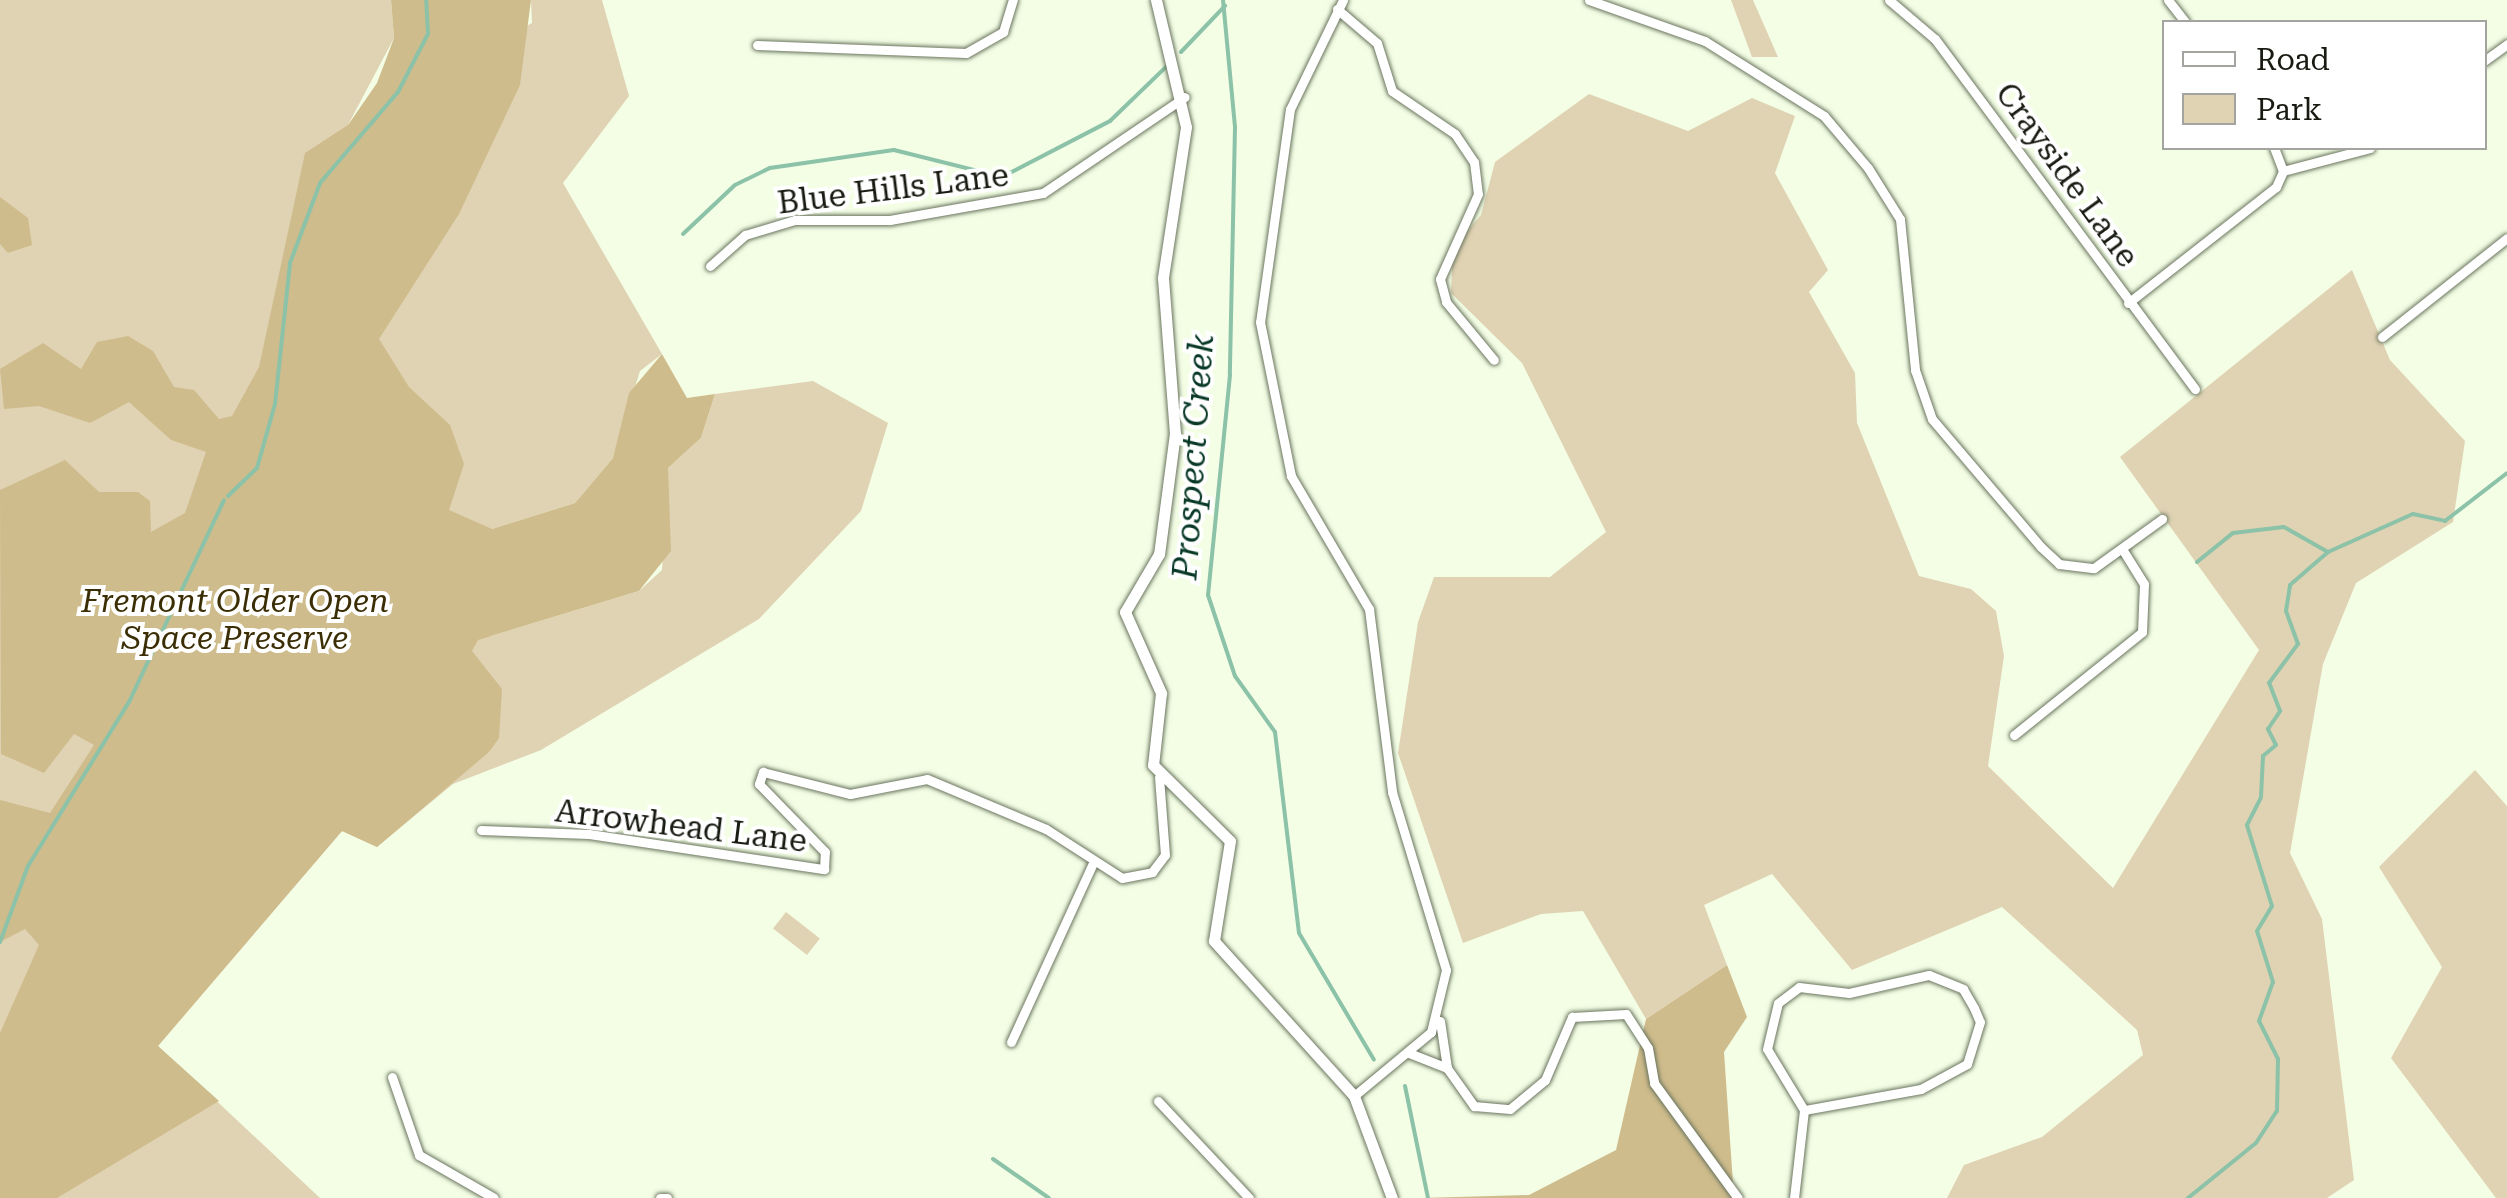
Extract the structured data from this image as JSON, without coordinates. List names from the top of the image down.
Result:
{
  "streets": {
    "street": ["Crayside Lane", "Blue Hills Lane", "Arrowhead Lane"]
  },
  "water": ["Prospect Creek"],
  "parks": ["Fremont Older Open Space Preserve"],
  "legend": ["Road", "Park"]
}
